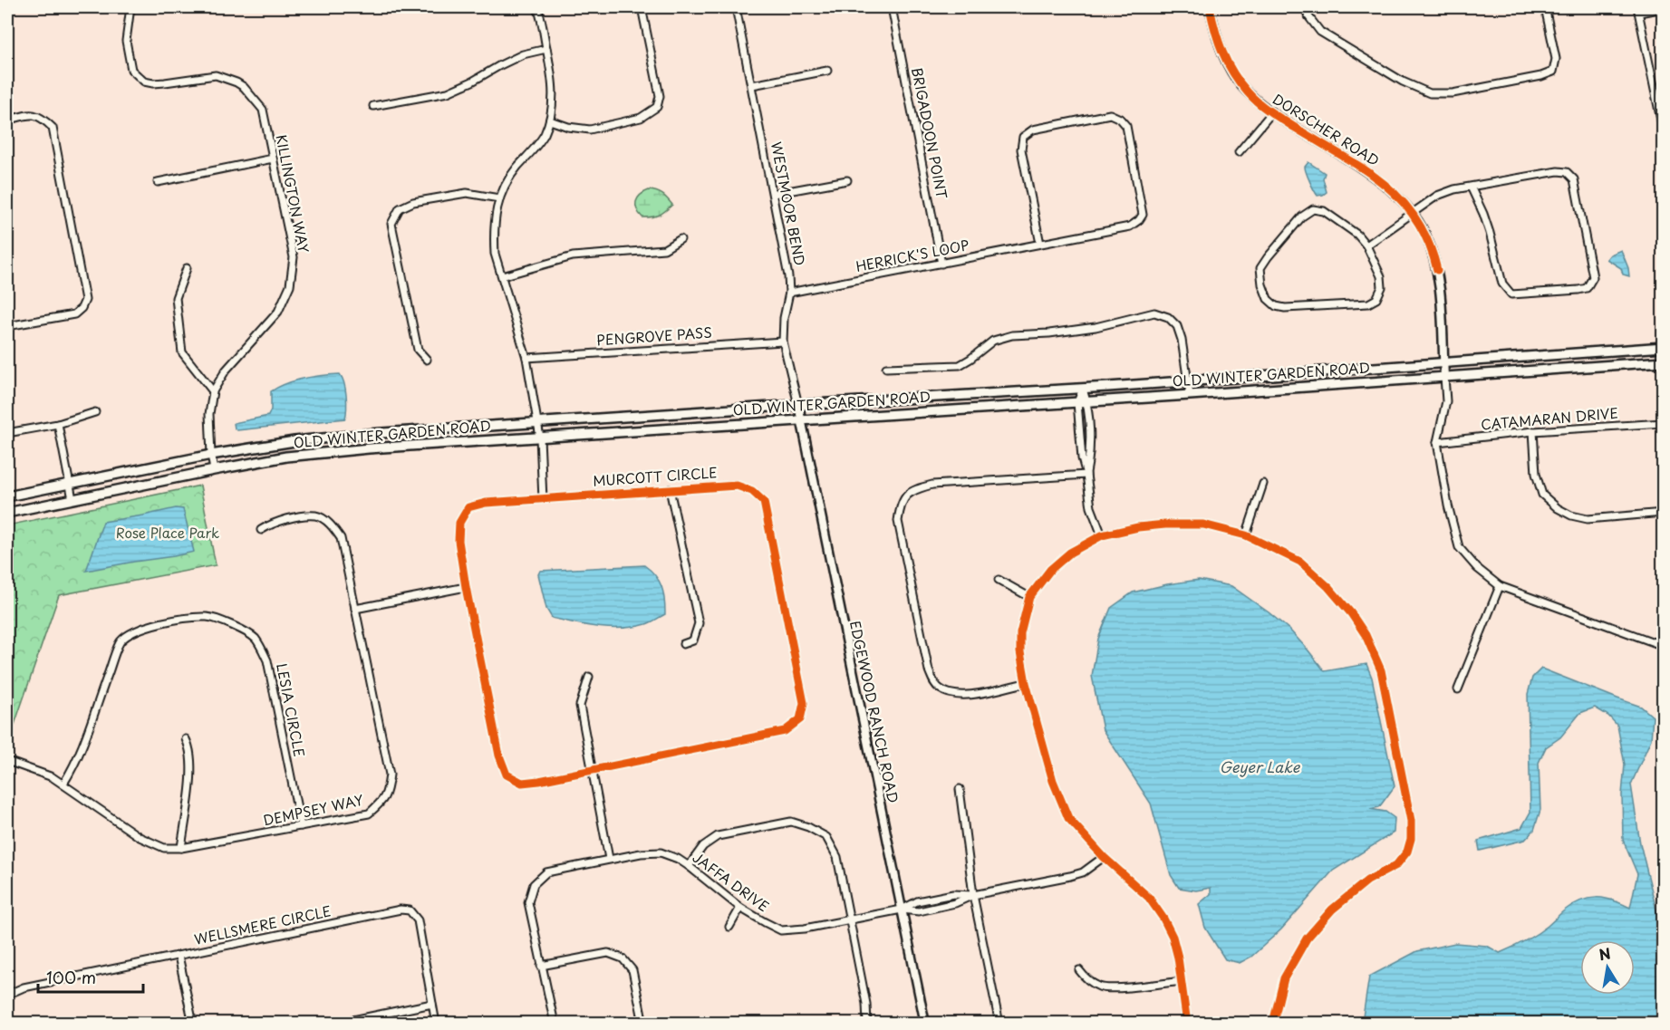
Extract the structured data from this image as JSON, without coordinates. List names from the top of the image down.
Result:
{
  "streets": {
    "main road": ["OLD WINTER GARDEN ROAD"],
    "street": [
      "DORSCHER ROAD",
      "BRIGADOON POINT",
      "KILLINGTON WAY",
      "WESTMOOR BEND",
      "HERRICK'S LOOP",
      "PENGROVE PASS",
      "CATAMARAN DRIVE",
      "MURCOTT CIRCLE",
      "LESIA CIRCLE",
      "EDGEWOOD RANCH ROAD",
      "DEMPSEY WAY",
      "JAFFA DRIVE",
      "WELLSMERE CIRCLE"
    ]
  },
  "crossings": [
    ["DORSCHER ROAD", "OLD WINTER GARDEN ROAD"],
    ["BRIGADOON POINT", "HERRICK'S LOOP"],
    ["KILLINGTON WAY", "OLD WINTER GARDEN ROAD"],
    ["WESTMOOR BEND", "HERRICK'S LOOP"],
    ["WESTMOOR BEND", "PENGROVE PASS"],
    ["WESTMOOR BEND", "OLD WINTER GARDEN ROAD"],
    ["WESTMOOR BEND", "EDGEWOOD RANCH ROAD"],
    ["OLD WINTER GARDEN ROAD", "EDGEWOOD RANCH ROAD"],
    ["LESIA CIRCLE", "DEMPSEY WAY"],
    ["EDGEWOOD RANCH ROAD", "JAFFA DRIVE"]
  ],
  "water": ["Geyer Lake"],
  "parks": ["Rose Place Park"],
  "scale_bar": "100 m",
  "north": "top"
}
